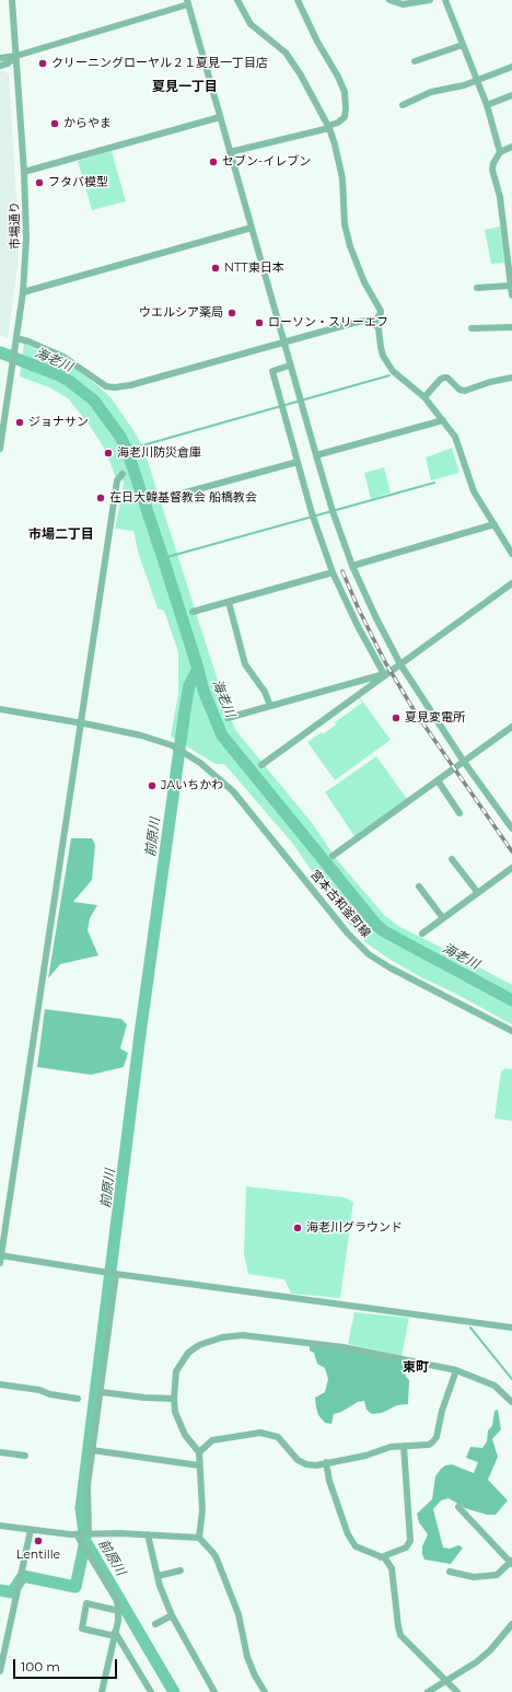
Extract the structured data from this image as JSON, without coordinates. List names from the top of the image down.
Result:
{
  "streets": {
    "street": ["市場通り", "宮本古和釜町線"]
  },
  "districts": ["夏見一丁目", "市場二丁目", "東町"],
  "water": ["海老川", "前原川"],
  "places": [
    "クリーニングローヤル２１夏見一丁目店",
    "からやま",
    "セブン-イレブン",
    "フタバ模型",
    "NTT東日本",
    "ウエルシア薬局",
    "ローソン・スリーエフ",
    "ジョナサン",
    "海老川防災倉庫",
    "在日大韓基督教会 船橋教会",
    "夏見変電所",
    "JAいちかわ",
    "海老川グラウンド",
    "Lentille"
  ],
  "scale_bar": "100 m"
}
